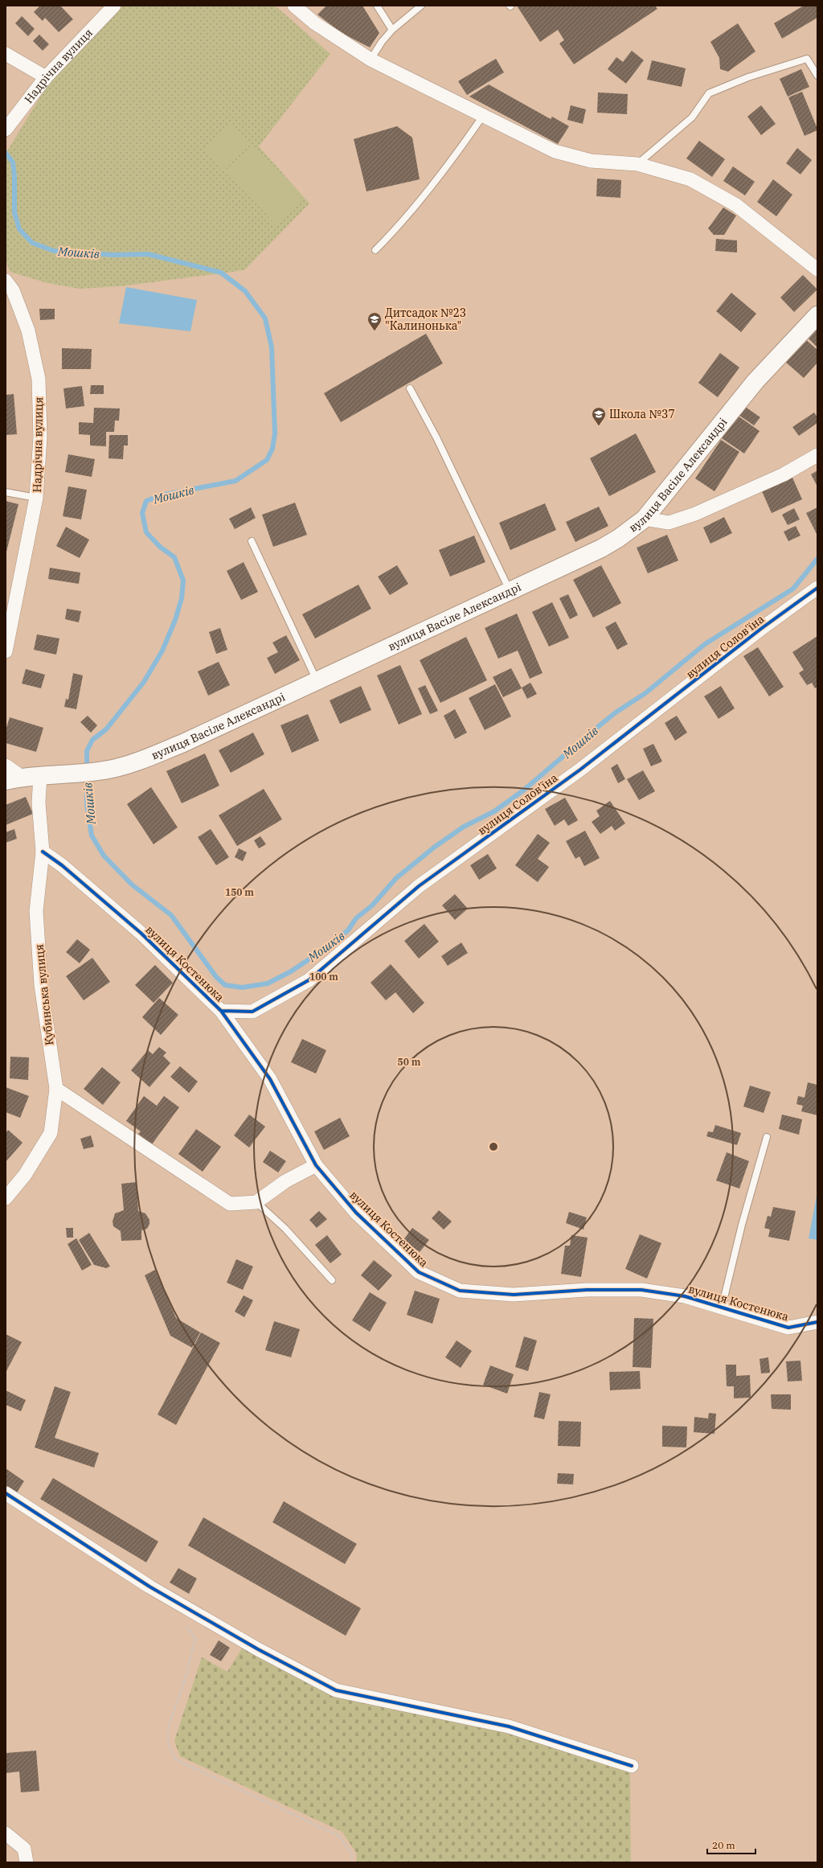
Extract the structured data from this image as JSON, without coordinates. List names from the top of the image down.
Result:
{
  "streets": {
    "main road": ["вулиця Васіле Александрі"],
    "street": [
      "Надрічна вулиця",
      "вулиця Солов'їна",
      "вулиця Костенюка",
      "Кубинська вулиця"
    ]
  },
  "crossings": [
    ["вулиця Васіле Александрі", "Кубинська вулиця"],
    ["вулиця Солов'їна", "вулиця Костенюка"],
    ["вулиця Костенюка", "Кубинська вулиця"]
  ],
  "water": ["Мошків"],
  "places": {
    "school or university": ["Дитсадок №23 \"Калинонька\"", "Школа №37"]
  },
  "scale_bar": "20 m",
  "rings": ["150 m", "100 m", "50 m"]
}
